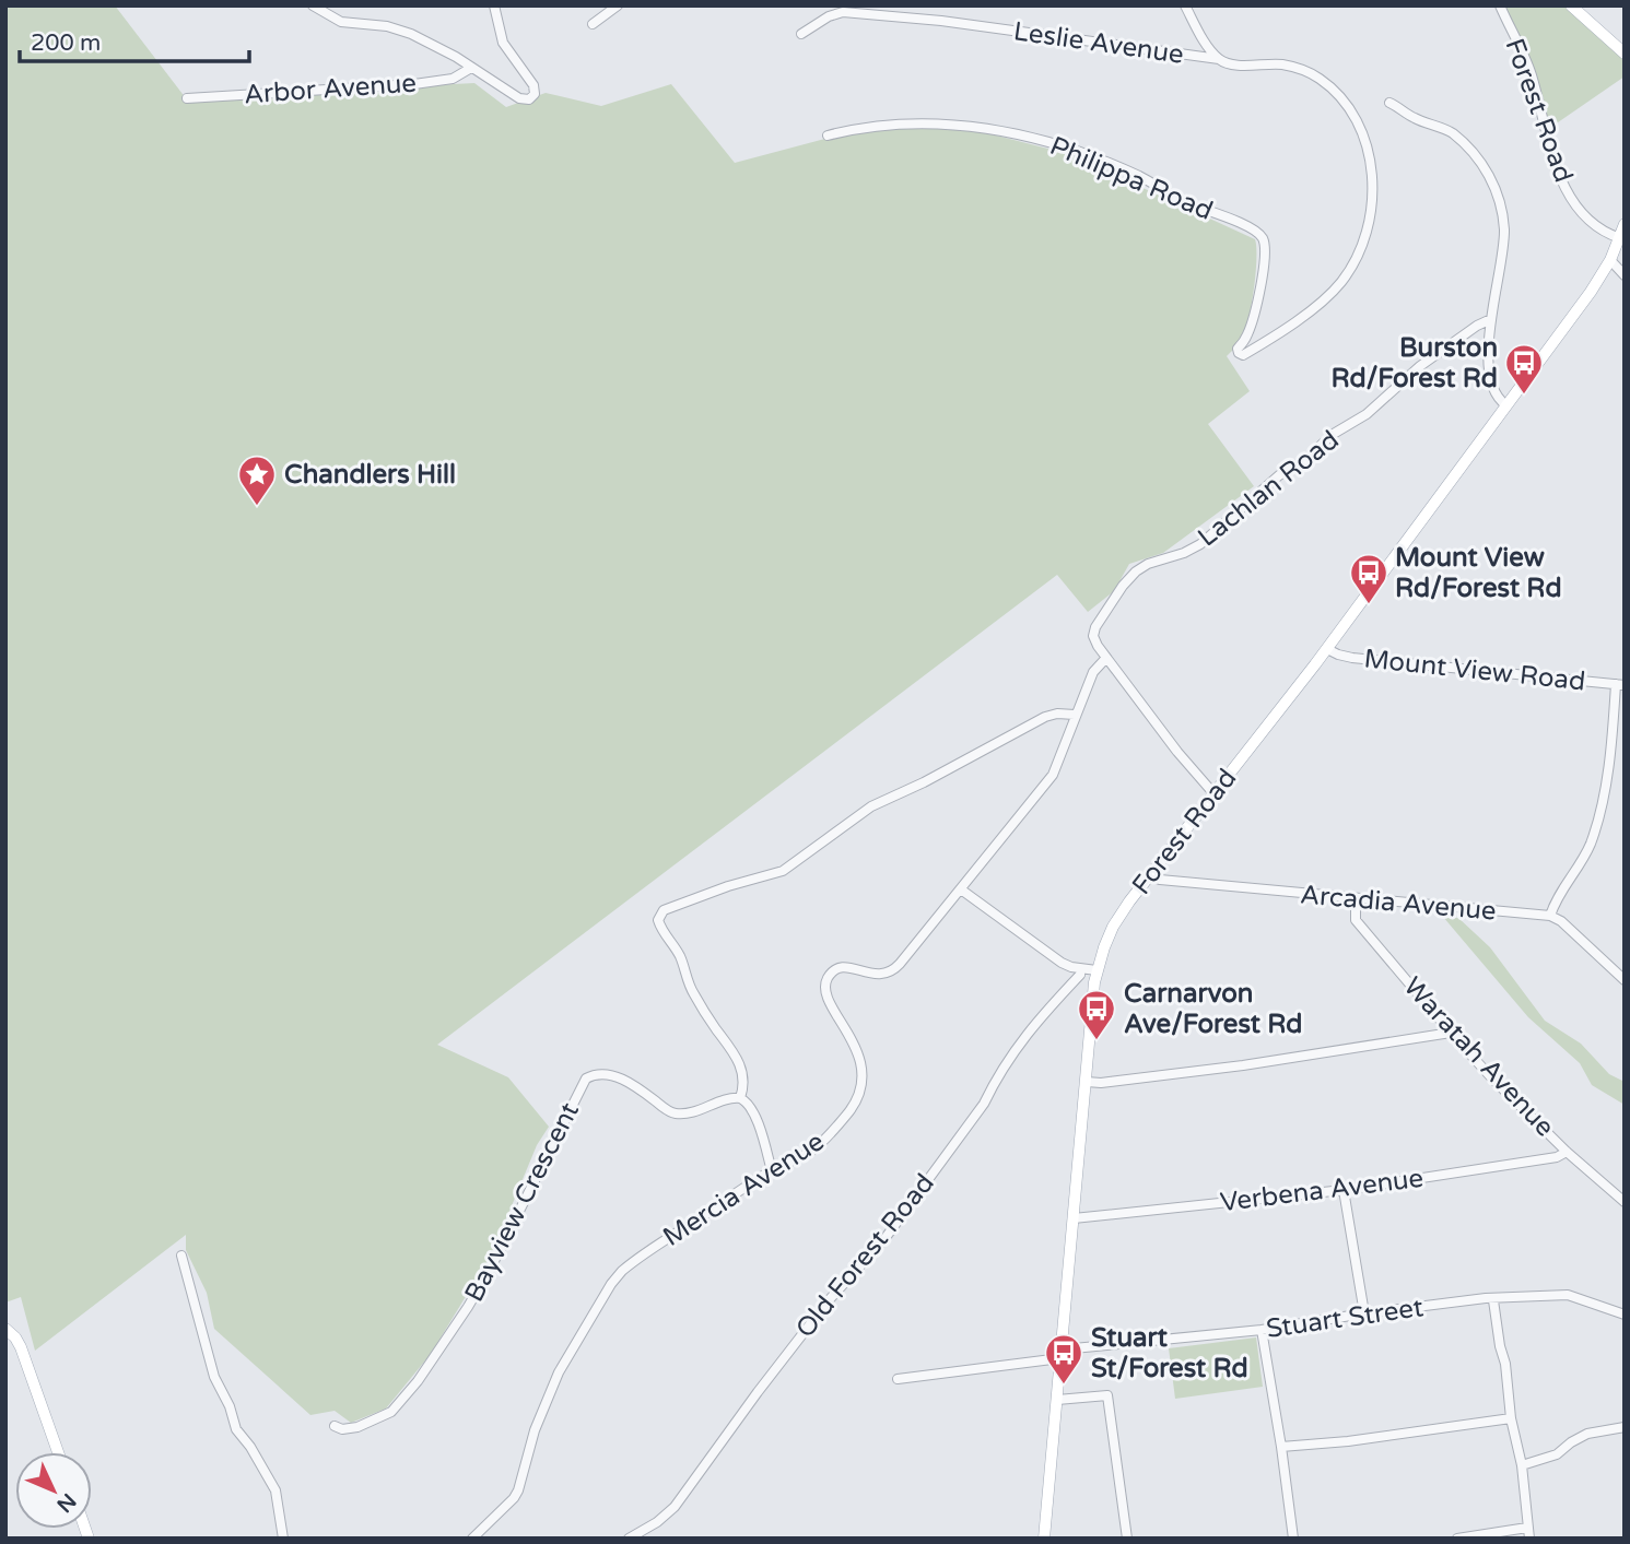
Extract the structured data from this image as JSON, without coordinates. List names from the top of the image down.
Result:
{
  "streets": {
    "main road": ["Forest Road"],
    "street": [
      "Leslie Avenue",
      "Arbor Avenue",
      "Philippa Road",
      "Lachlan Road",
      "Mount View Road",
      "Arcadia Avenue",
      "Waratah Avenue",
      "Mercia Avenue",
      "Verbena Avenue",
      "Bayview Crescent",
      "Old Forest Road",
      "Stuart Street"
    ]
  },
  "crossings": [
    ["Leslie Avenue", "Philippa Road"],
    ["Forest Road", "Mount View Road"],
    ["Forest Road", "Arcadia Avenue"],
    ["Forest Road", "Verbena Avenue"],
    ["Forest Road", "Stuart Street"],
    ["Lachlan Road", "Mercia Avenue"],
    ["Arcadia Avenue", "Waratah Avenue"],
    ["Waratah Avenue", "Verbena Avenue"]
  ],
  "places": {
    "bus stop": [
      "Burston Rd/Forest Rd",
      "Mount View Rd/Forest Rd",
      "Carnarvon Ave/Forest Rd",
      "Stuart St/Forest Rd"
    ],
    "place": ["Chandlers Hill"]
  },
  "scale_bar": "200 m",
  "north": "bottom right"
}
